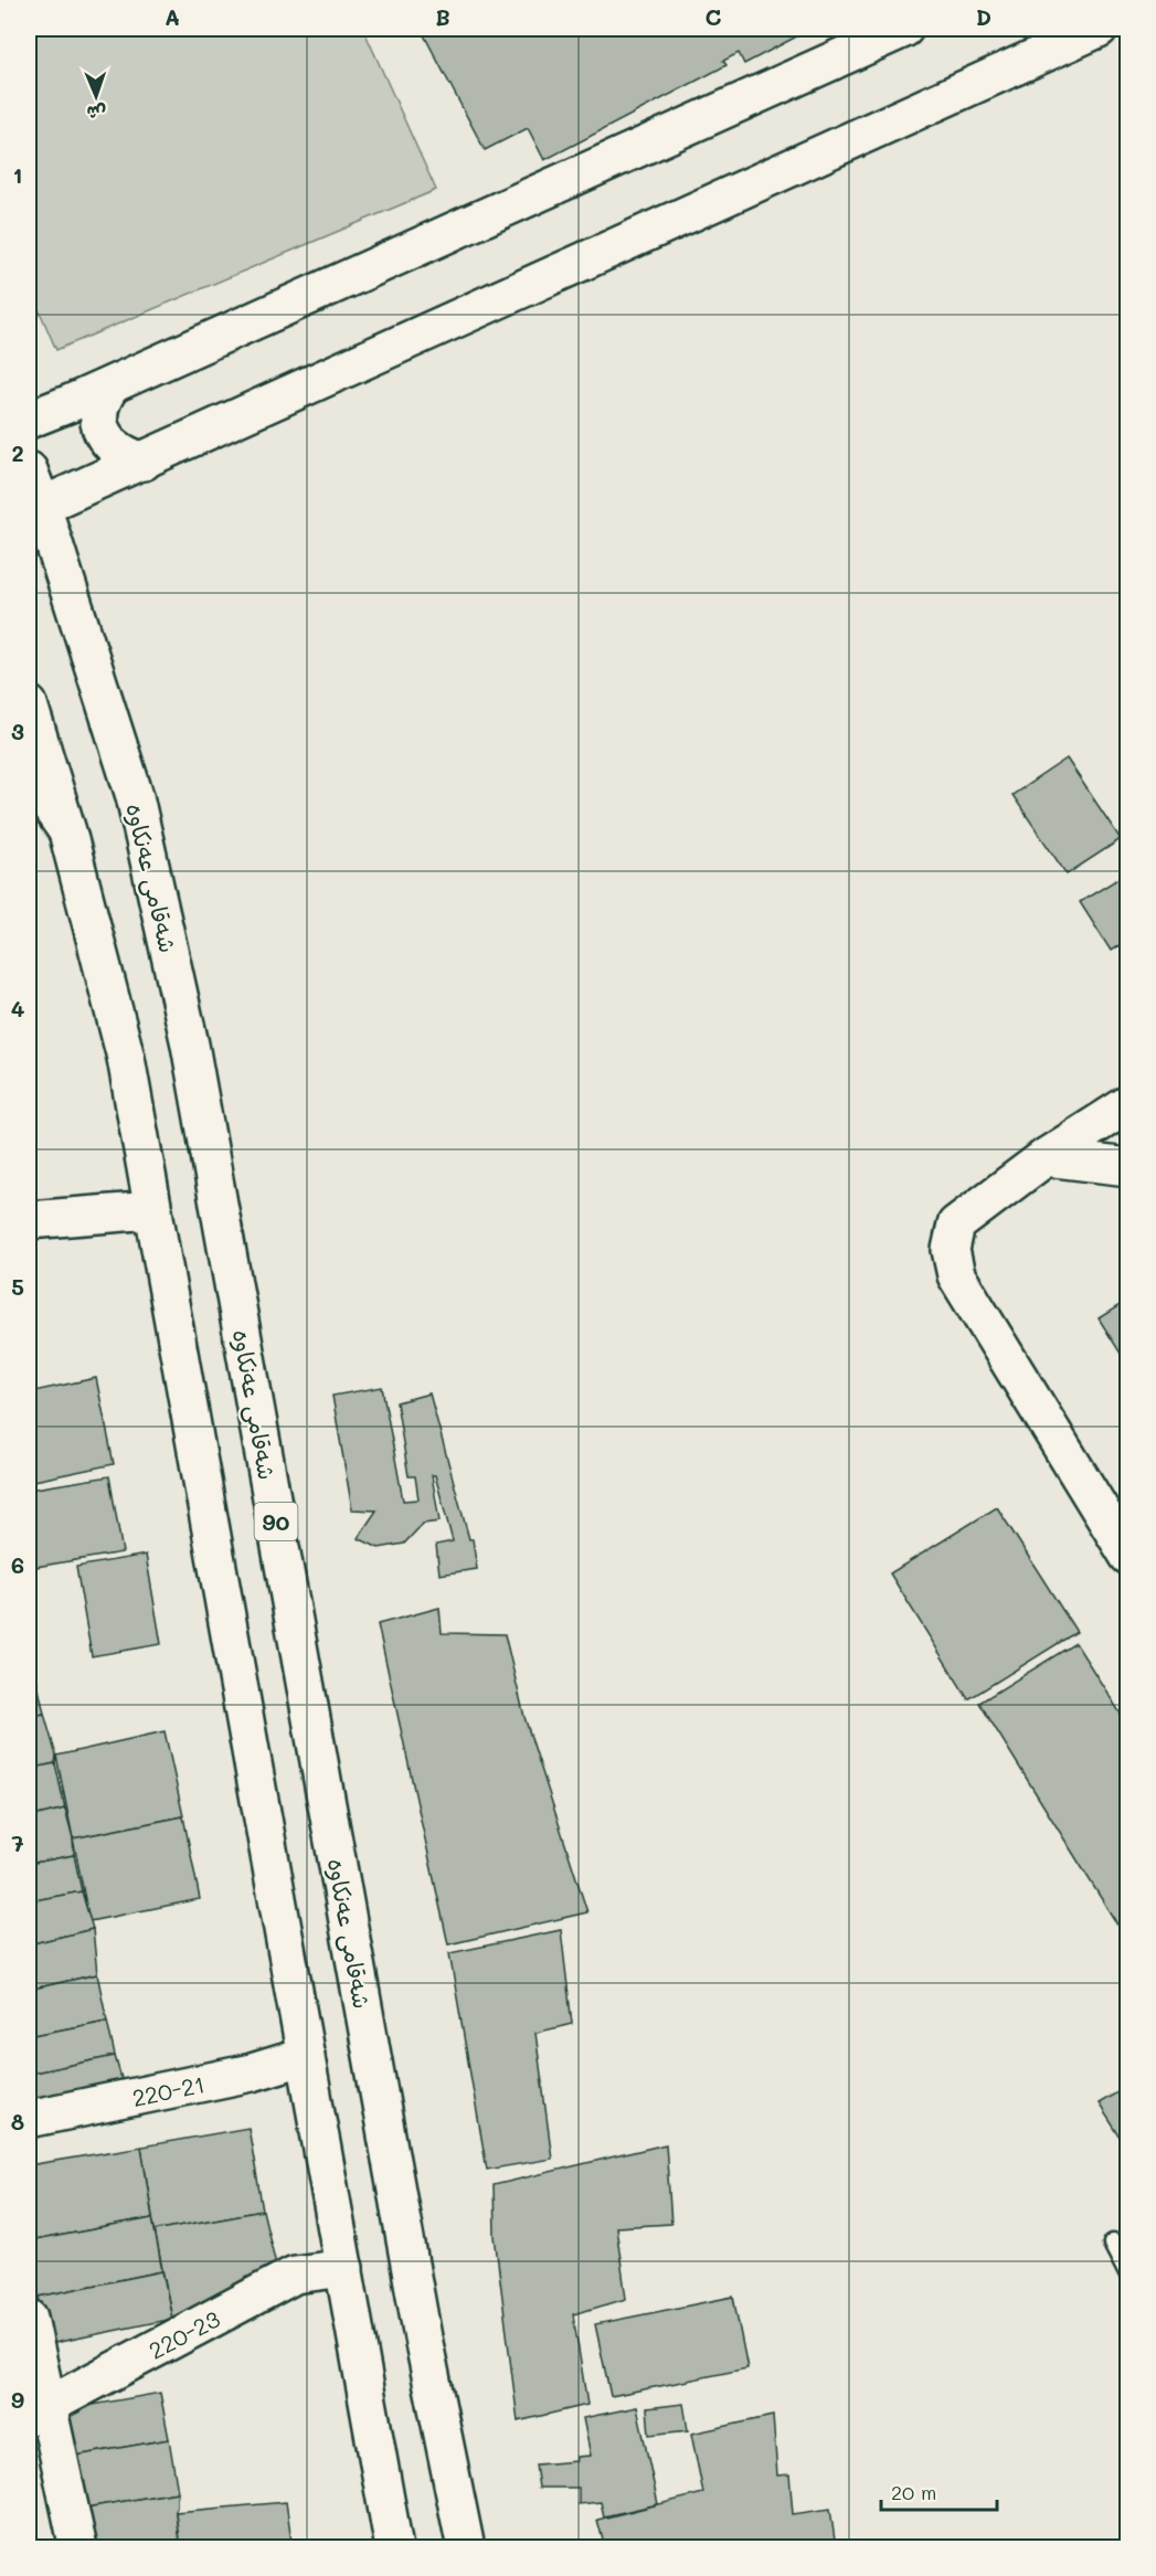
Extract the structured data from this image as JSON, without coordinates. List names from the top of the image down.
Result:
{
  "streets": {
    "main road": [
      "شەقامی عەنکاوە",
      "90",
      "220-21",
      "220-23"
    ]
  },
  "scale_bar": "20 m",
  "north": "bottom",
  "grid": {
    "columns": [
      "A",
      "B",
      "C",
      "D"
    ],
    "rows": [
      "1",
      "2",
      "3",
      "4",
      "5",
      "6",
      "7",
      "8",
      "9"
    ]
  }
}
